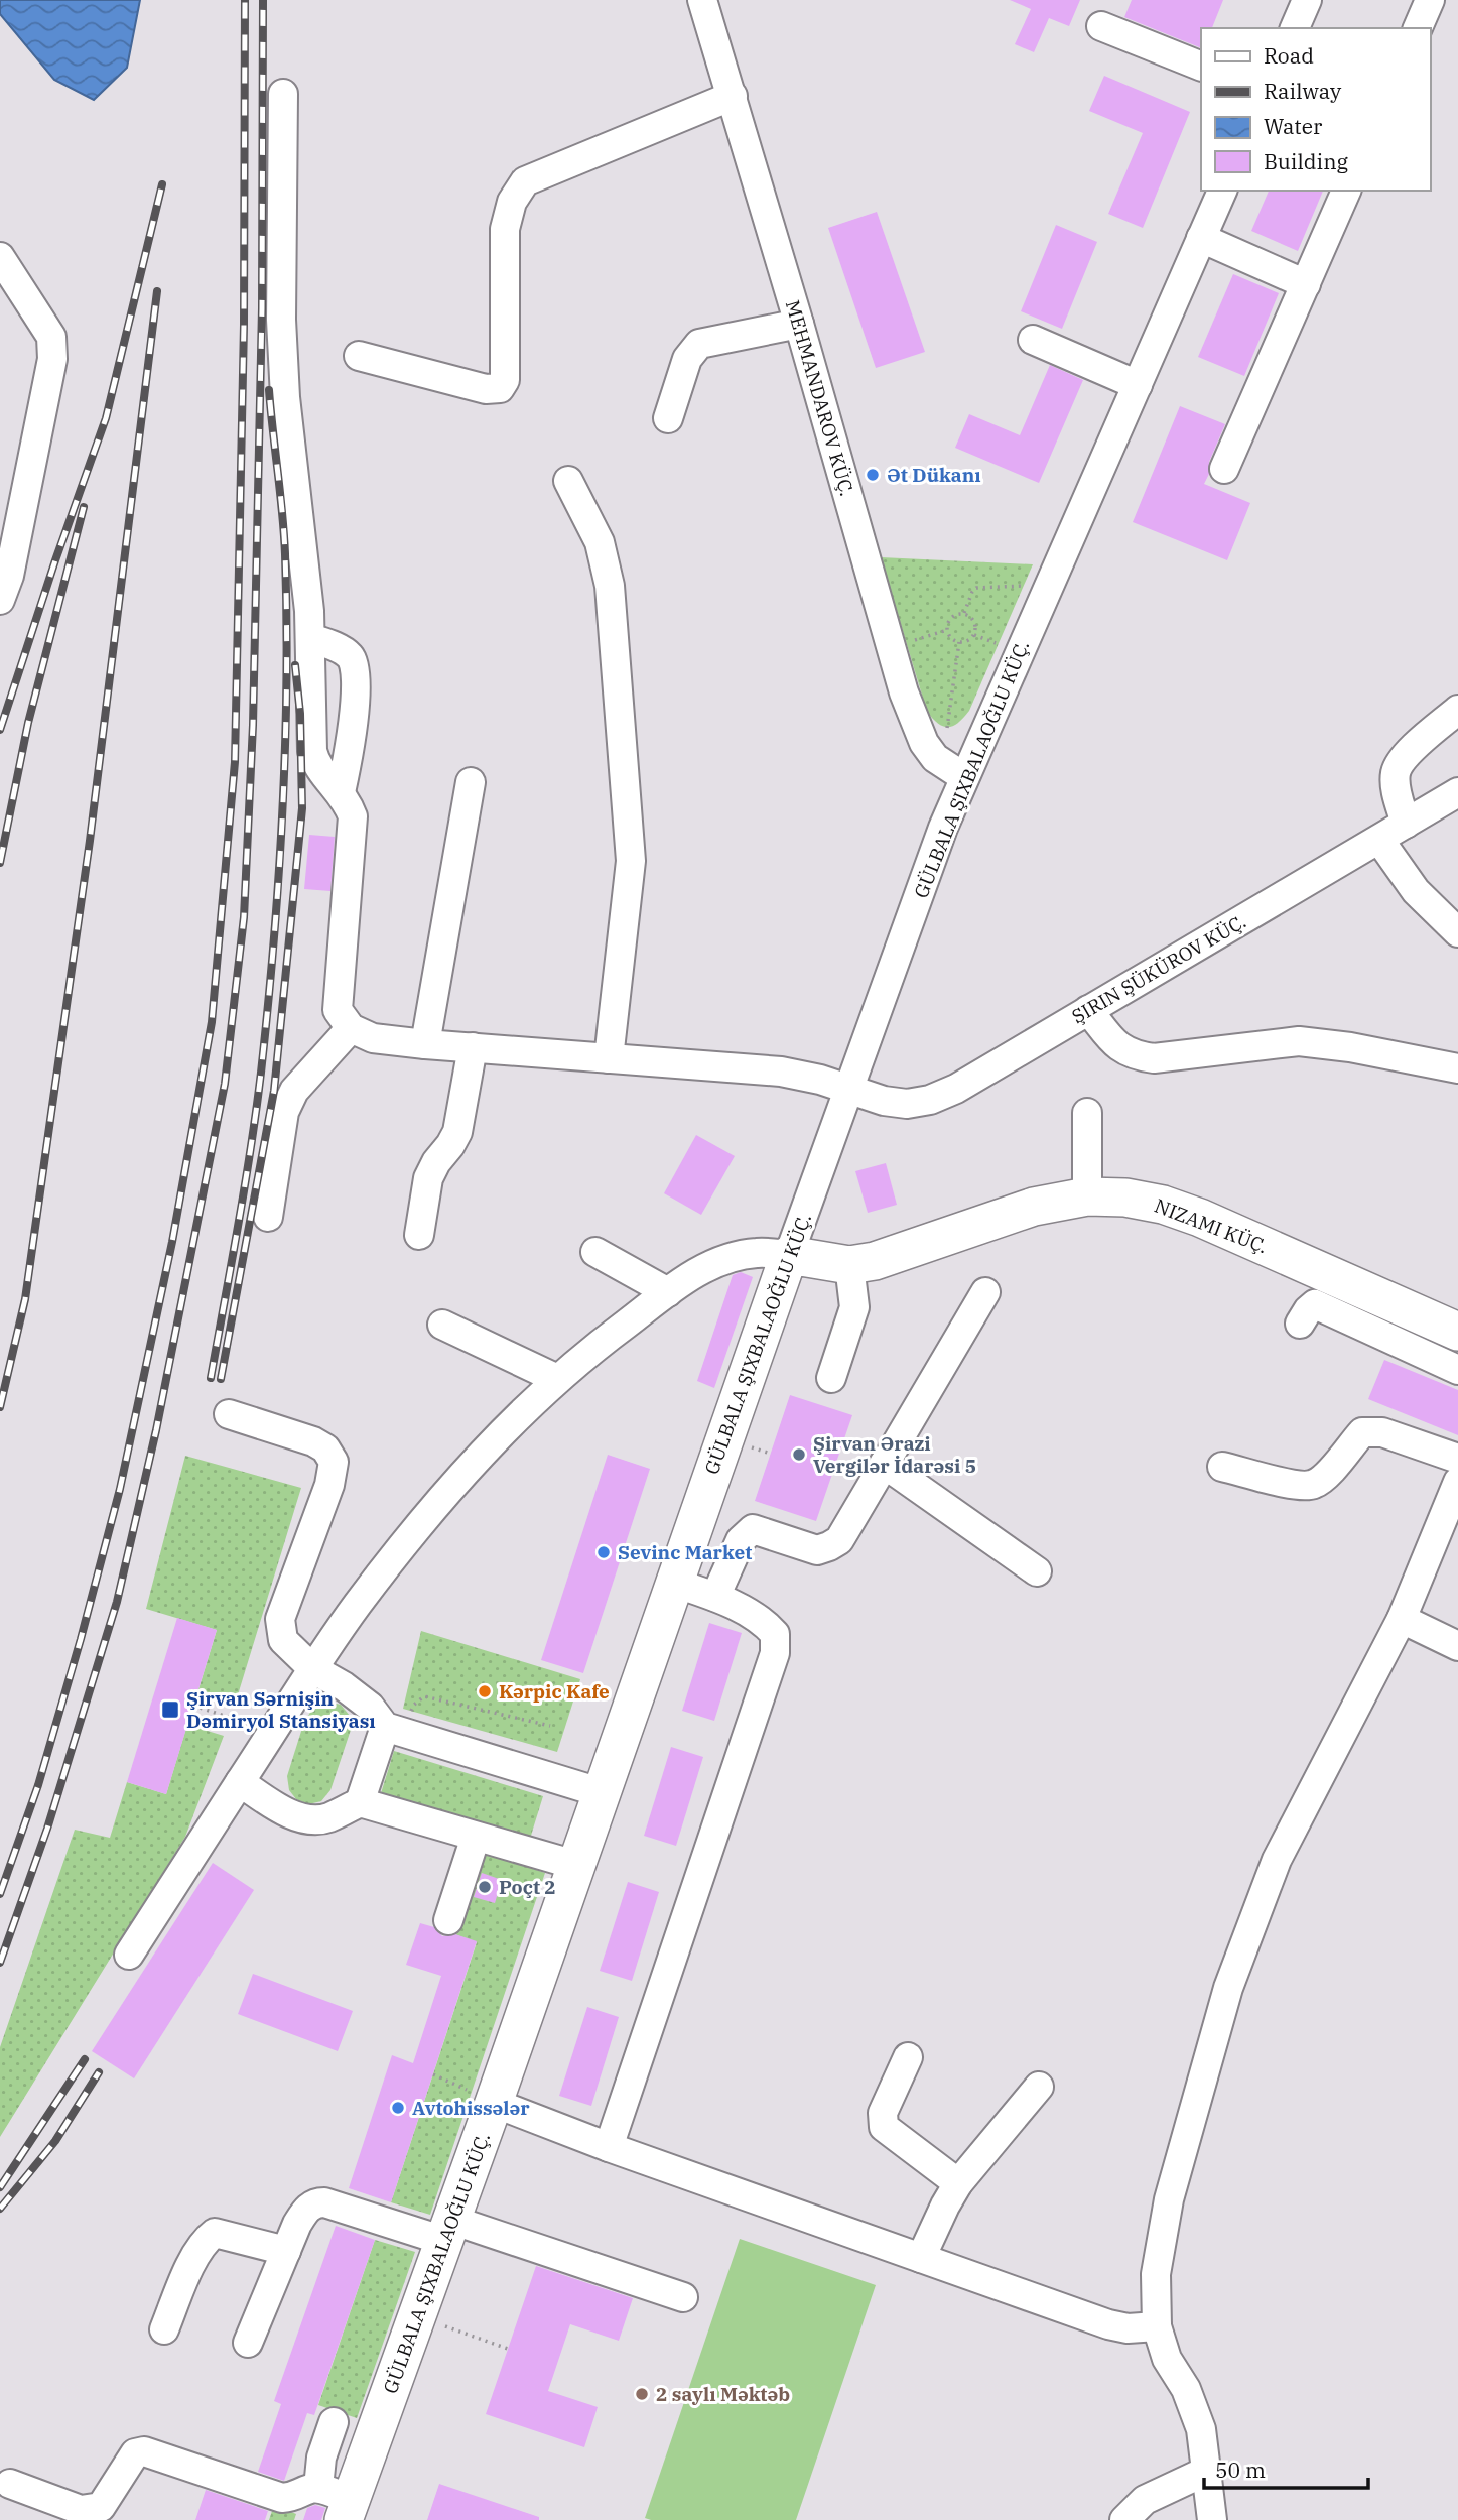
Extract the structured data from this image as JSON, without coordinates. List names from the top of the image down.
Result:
{
  "streets": {
    "main road": ["NIZAMI KÜÇ."],
    "street": ["MEHMANDAROV KÜÇ.", "ŞIRIN ŞÜKÜROV KÜÇ."]
  },
  "places": {
    "other": [
      "Ət Dükanı",
      "Şirvan Ərazi Vergilər İdarəsi 5",
      "Sevinc Market",
      "Kərpic Kafe",
      "Poçt 2",
      "Avtohissələr",
      "2 saylı Məktəb"
    ],
    "transit": ["Şirvan Sərnişin Dəmiryol Stansiyası"]
  },
  "legend": [
    "Road",
    "Railway",
    "Water",
    "Building"
  ],
  "scale_bar": "50 m"
}
